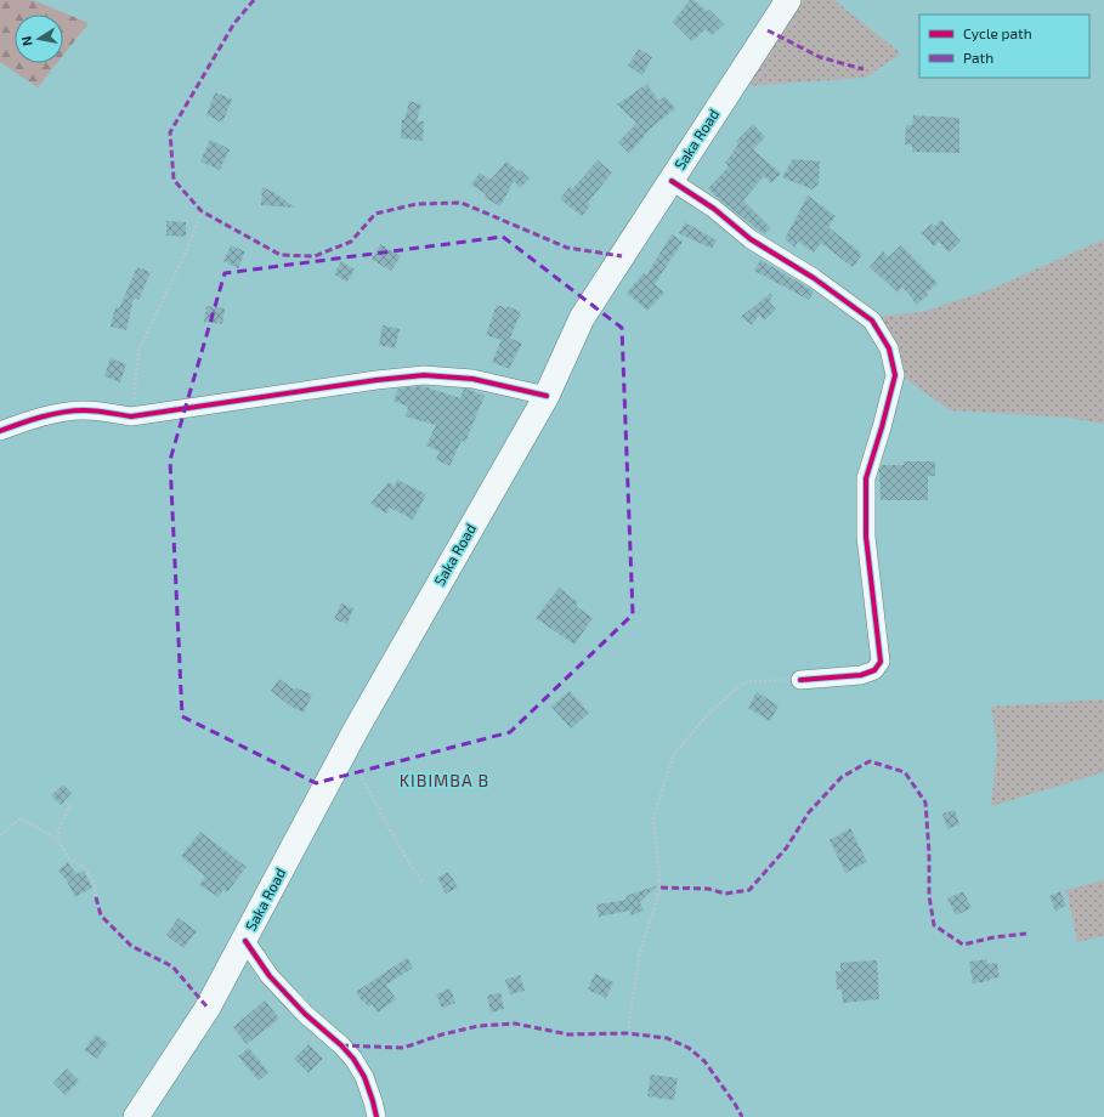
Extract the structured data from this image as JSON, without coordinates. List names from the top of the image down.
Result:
{
  "streets": {
    "main road": ["Saka Road"]
  },
  "districts": ["KIBIMBA B"],
  "legend": ["Cycle path", "Path"],
  "north": "left"
}
